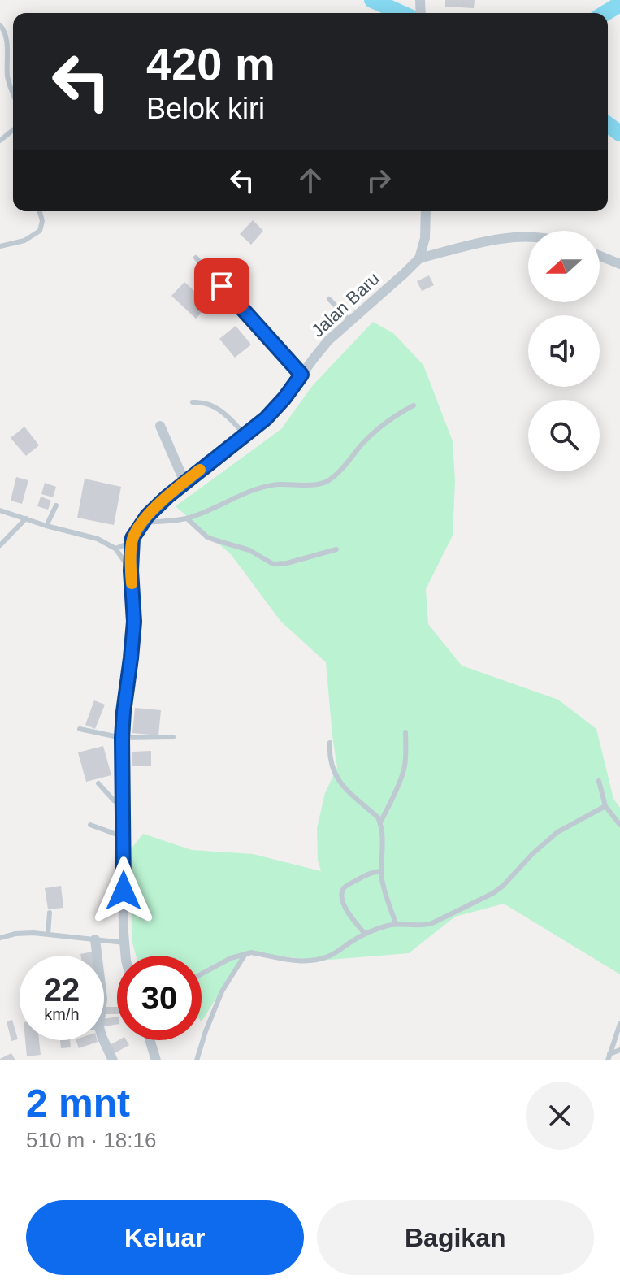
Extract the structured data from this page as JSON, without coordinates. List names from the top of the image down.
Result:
{
  "streets": {
    "street": ["Jalan Baru"]
  },
  "north": "left",
  "page": {
    "turn": ["420 m", "Belok kiri"],
    "speed": "22 km/h",
    "limit": "30",
    "heading": ["2 mnt", "510 m · 18:16"],
    "buttons": ["Keluar", "Bagikan"]
  }
}
